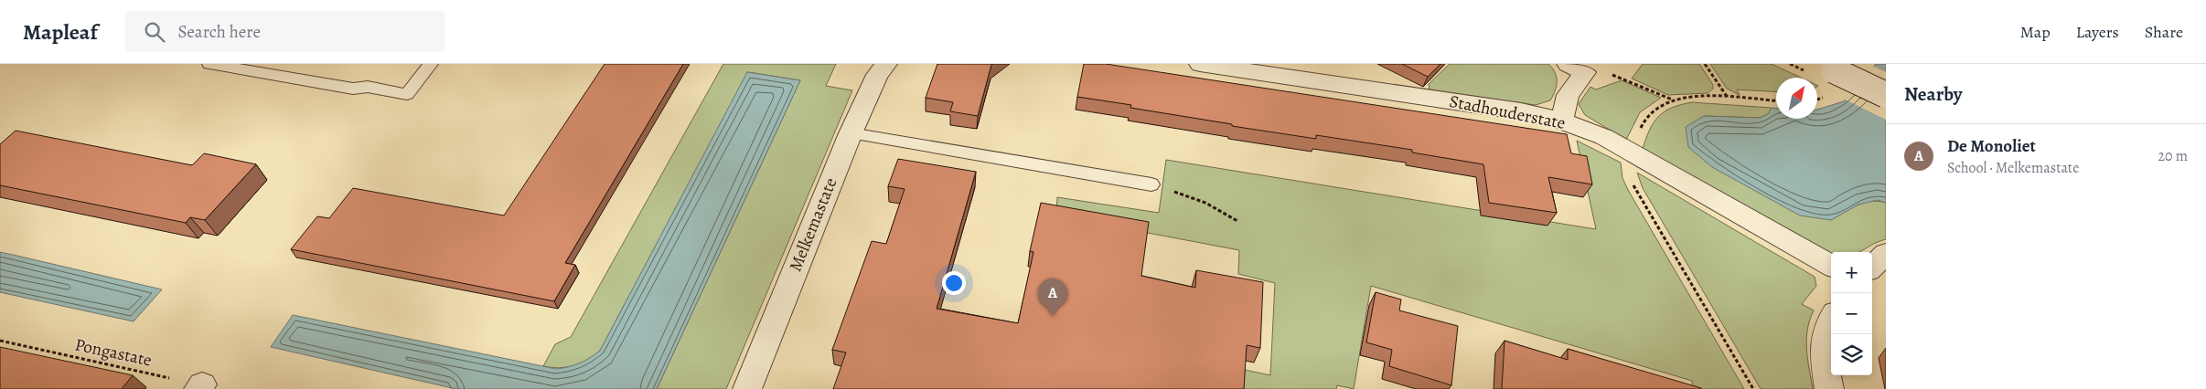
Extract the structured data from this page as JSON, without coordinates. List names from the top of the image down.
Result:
{
  "streets": {
    "street": ["Stadhouderstate", "Melkemastate"],
    "path": ["Pongastate"]
  },
  "north": "top right",
  "page": {
    "header": "Mapleaf",
    "search": "Search here",
    "nav": ["Map", "Layers", "Share"],
    "heading": "Nearby",
    "list": [
      {
        "mark": "A",
        "name": "De Monoliet",
        "note": "School · Melkemastate",
        "value": "20 m"
      }
    ],
    "map_buttons": ["+", "−"],
    "pins": "A"
  }
}
